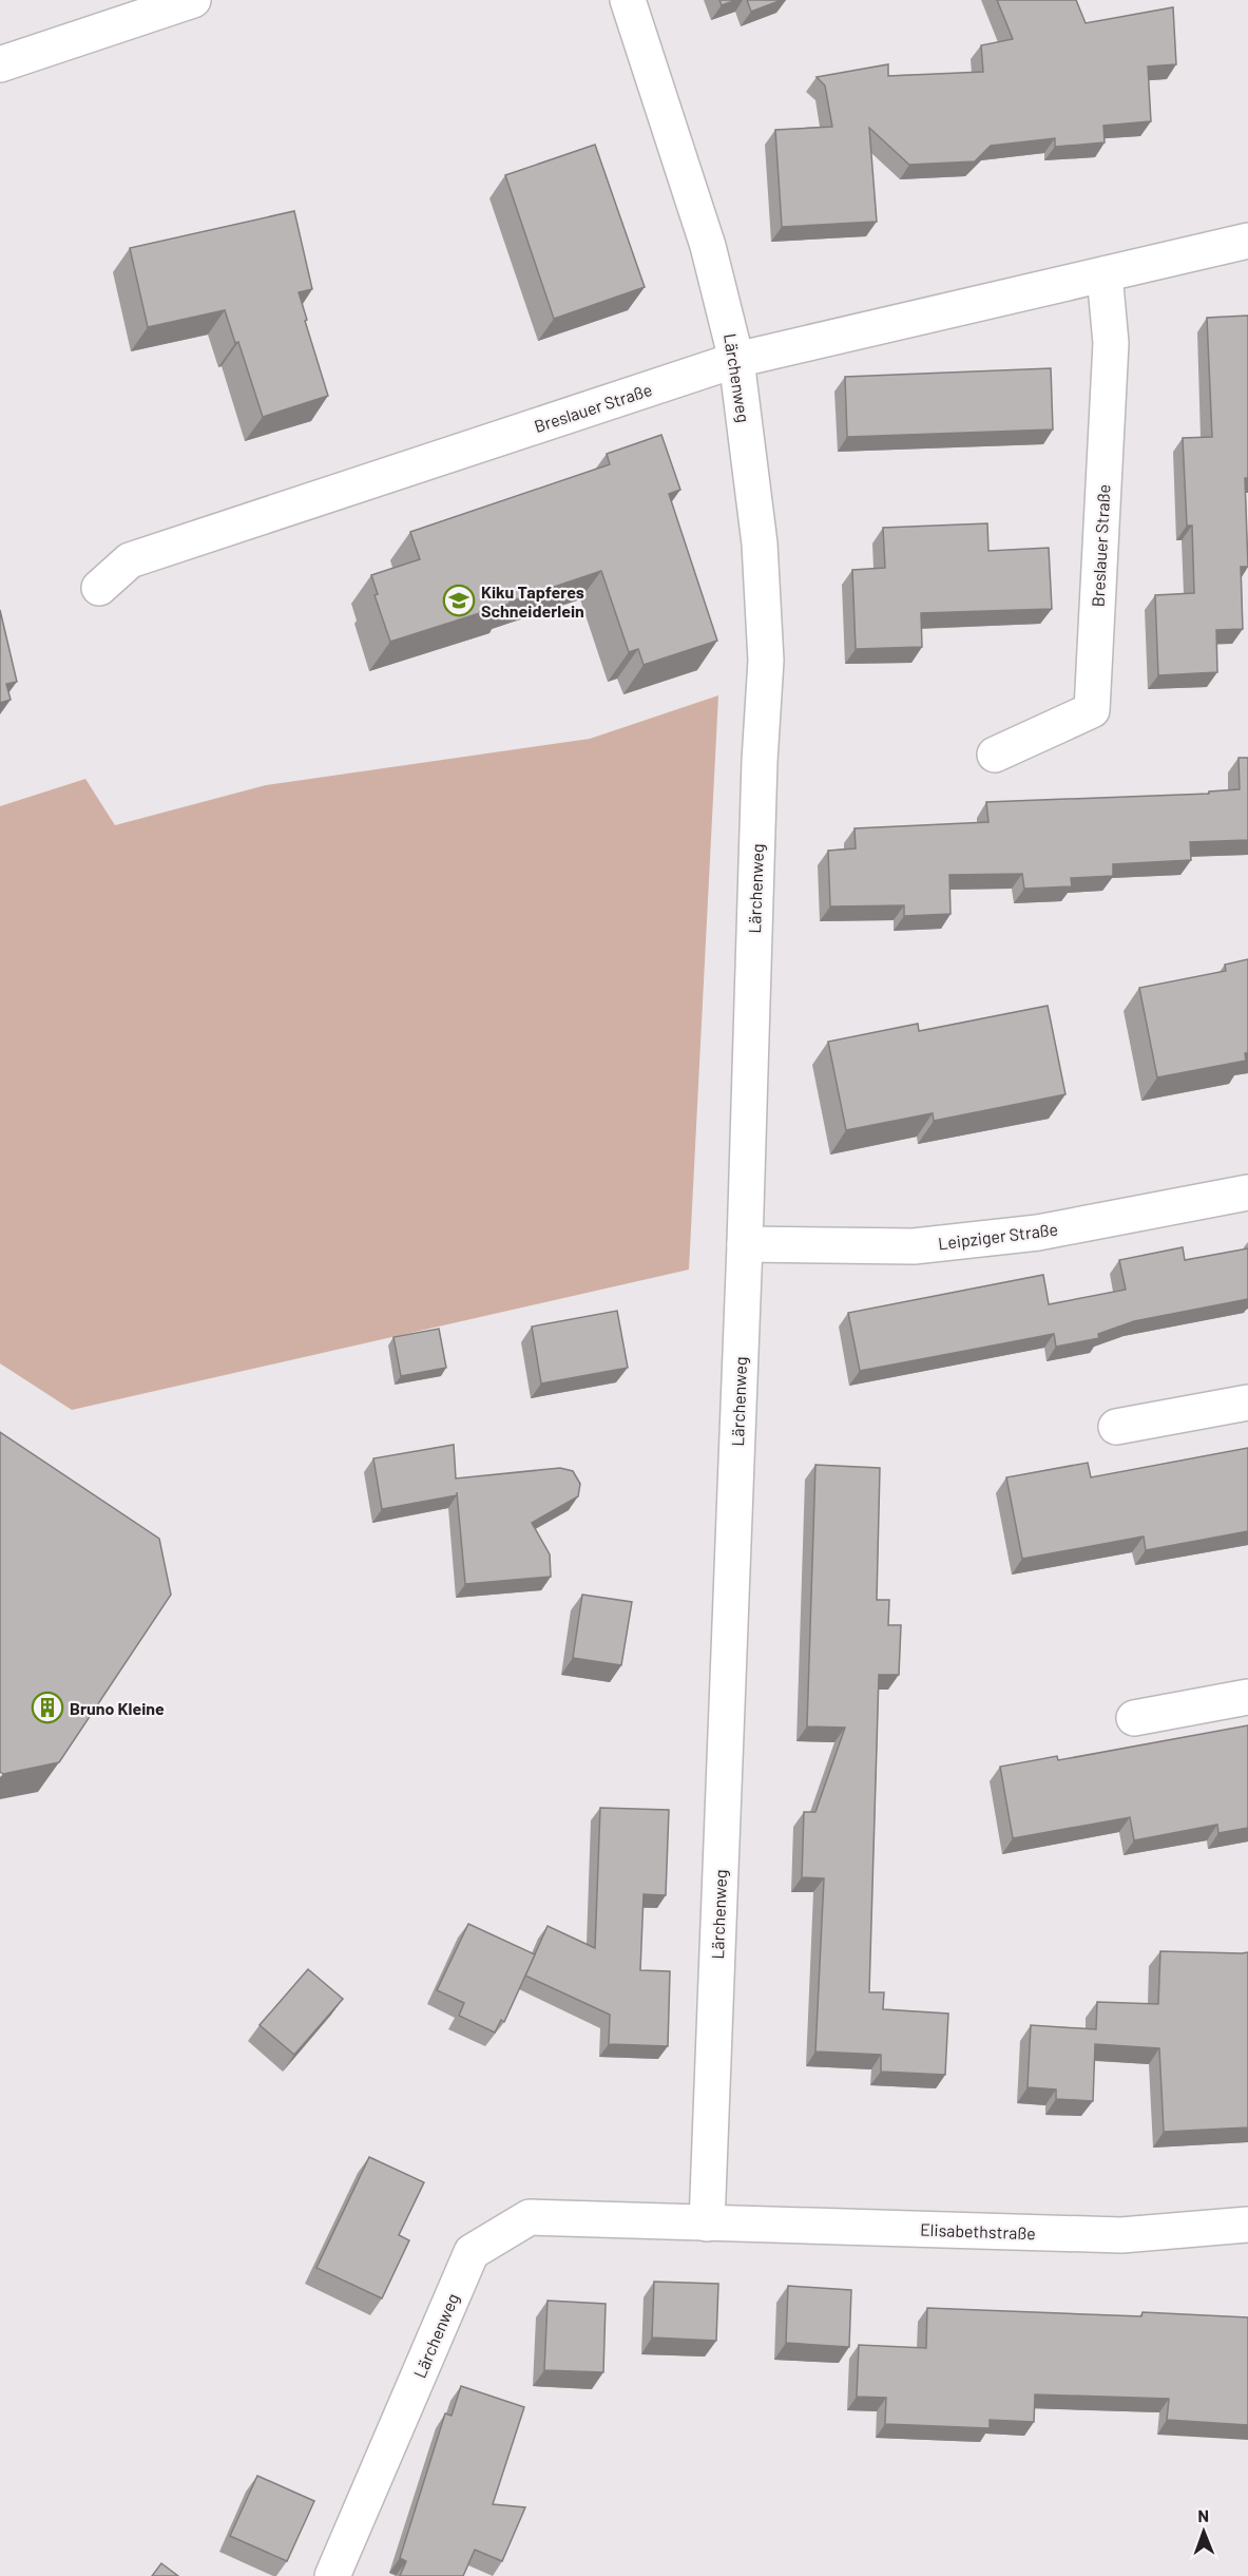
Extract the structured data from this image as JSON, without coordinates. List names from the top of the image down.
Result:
{
  "streets": {
    "street": [
      "Lärchenweg",
      "Breslauer Straße",
      "Leipziger Straße",
      "Elisabethstraße"
    ]
  },
  "crossings": [
    ["Lärchenweg", "Breslauer Straße"],
    ["Lärchenweg", "Leipziger Straße"],
    ["Lärchenweg", "Elisabethstraße"]
  ],
  "places": {
    "school or university": ["Kiku Tapferes Schneiderlein"],
    "building": ["Bruno Kleine"]
  },
  "north": "top"
}
